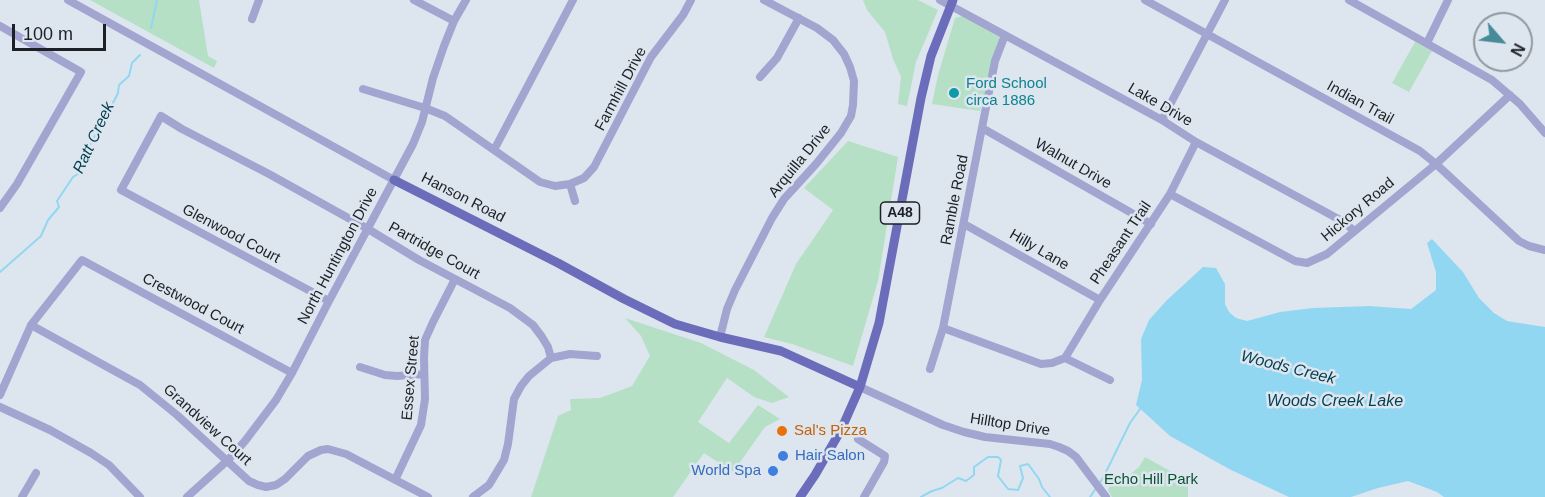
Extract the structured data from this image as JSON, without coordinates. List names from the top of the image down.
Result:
{
  "streets": {
    "main road": ["Hanson Road", "A48"],
    "street": [
      "Farmhill Drive",
      "Indian Trail",
      "Lake Drive",
      "Arquilla Drive",
      "Walnut Drive",
      "Ramble Road",
      "Hickory Road",
      "Glenwood Court",
      "Pheasant Trail",
      "Hilly Lane",
      "Partridge Court",
      "North Huntington Drive",
      "Crestwood Court",
      "Essex Street",
      "Grandview Court",
      "Hilltop Drive"
    ]
  },
  "crossings": [
    ["Indian Trail", "Hickory Road"],
    ["Lake Drive", "Ramble Road"],
    ["Lake Drive", "Hickory Road"],
    ["Lake Drive", "A48"],
    ["Lake Drive", "Pheasant Trail"],
    ["Arquilla Drive", "Hanson Road"],
    ["Walnut Drive", "Ramble Road"],
    ["Walnut Drive", "Pheasant Trail"],
    ["Hanson Road", "A48"],
    ["Hanson Road", "North Huntington Drive"],
    ["Hanson Road", "Hilltop Drive"],
    ["Ramble Road", "Hilly Lane"],
    ["Hickory Road", "Pheasant Trail"],
    ["A48", "Hilltop Drive"],
    ["Glenwood Court", "Partridge Court"],
    ["Glenwood Court", "North Huntington Drive"],
    ["Pheasant Trail", "Hilly Lane"],
    ["Partridge Court", "North Huntington Drive"],
    ["Partridge Court", "Essex Street"],
    ["North Huntington Drive", "Crestwood Court"],
    ["North Huntington Drive", "Grandview Court"],
    ["Crestwood Court", "Grandview Court"],
    ["Essex Street", "Grandview Court"]
  ],
  "water": ["Ratt Creek", "Woods Creek", "Woods Creek Lake"],
  "parks": ["Echo Hill Park"],
  "places": [
    "Ford School circa 1886",
    "Sal's Pizza",
    "Hair Salon",
    "World Spa"
  ],
  "scale_bar": "100 m",
  "north": "bottom right"
}
